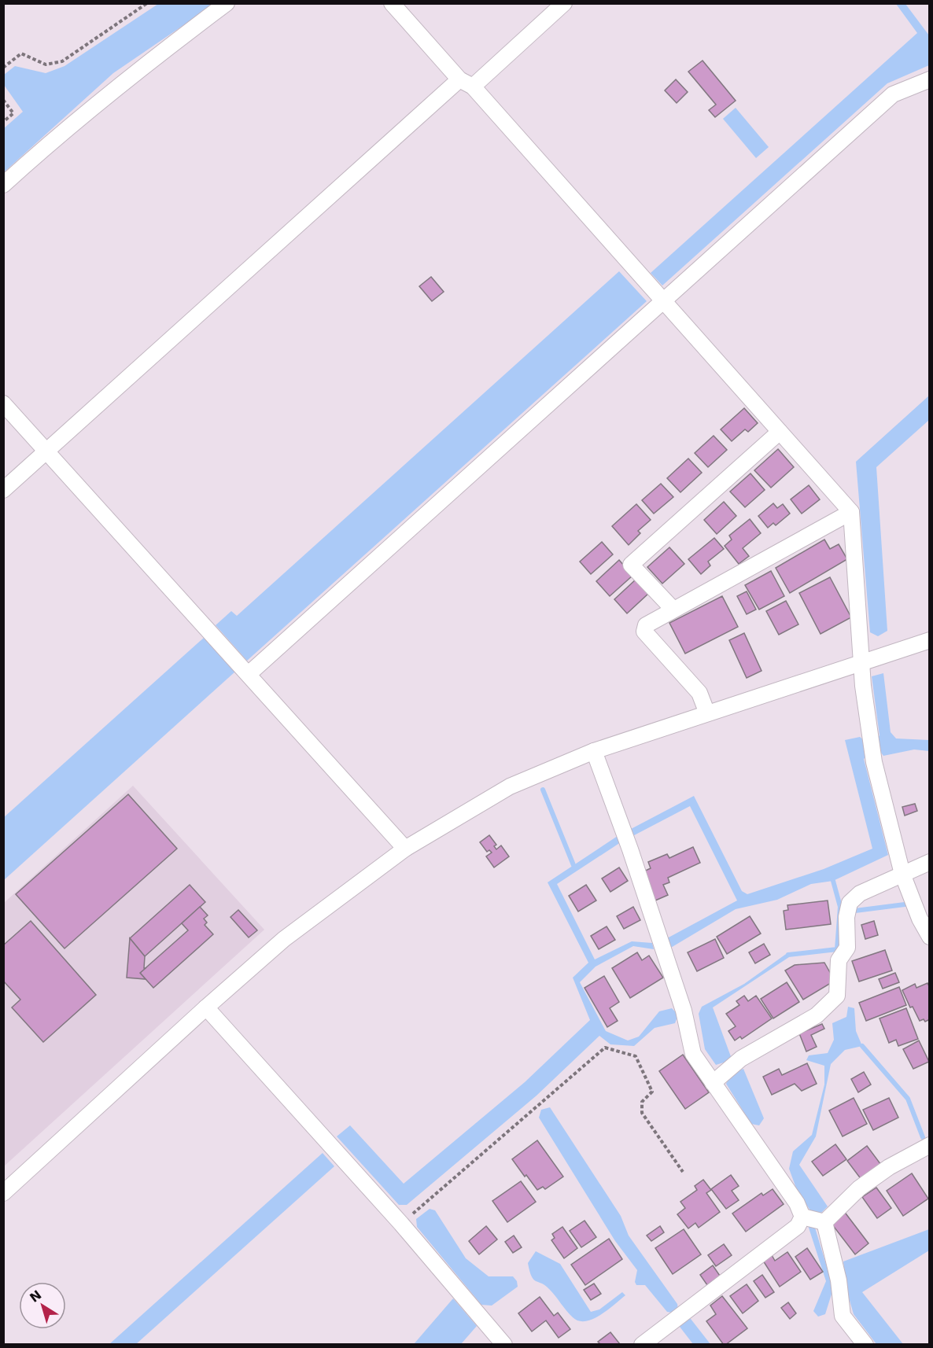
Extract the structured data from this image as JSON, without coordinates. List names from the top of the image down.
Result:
{
  "north": "top left"
}
